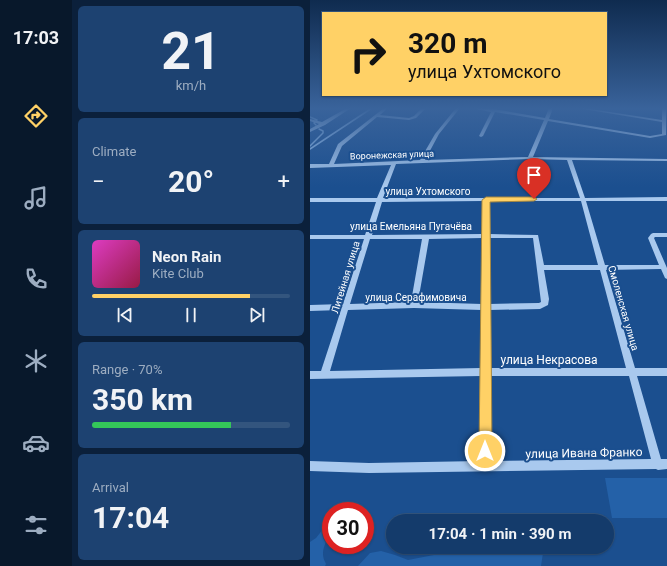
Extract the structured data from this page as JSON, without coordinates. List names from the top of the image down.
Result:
{
  "streets": {
    "street": [
      "Воронежская улица",
      "улица Ухтомского",
      "улица Емельяна Пугачёва",
      "Литейная улица",
      "улица Серафимовича",
      "Смоленская улица",
      "улица Некрасова",
      "улица Ивана Франко"
    ]
  },
  "crossings": [
    ["Воронежская улица", "Литейная улица"],
    ["Воронежская улица", "Смоленская улица"],
    ["улица Ухтомского", "Литейная улица"],
    ["улица Ухтомского", "Смоленская улица"],
    ["улица Емельяна Пугачёва", "Литейная улица"],
    ["улица Емельяна Пугачёва", "улица Серафимовича"],
    ["Литейная улица", "улица Серафимовича"],
    ["Литейная улица", "улица Некрасова"],
    ["Смоленская улица", "улица Некрасова"],
    ["Смоленская улица", "улица Ивана Франко"]
  ],
  "page": {
    "tabs": "17:03",
    "tile": [
      ["21", "km/h"],
      "Climate",
      ["Range · 70%", "350 km"],
      ["Arrival", "17:04"]
    ],
    "turn": ["320 m", "улица Ухтомского"],
    "heat": ["−", "20°", "+"],
    "song": ["Neon Rain", "Kite Club"],
    "limit": "30",
    "trip": "17:04 · 1 min · 390 m"
  }
}
